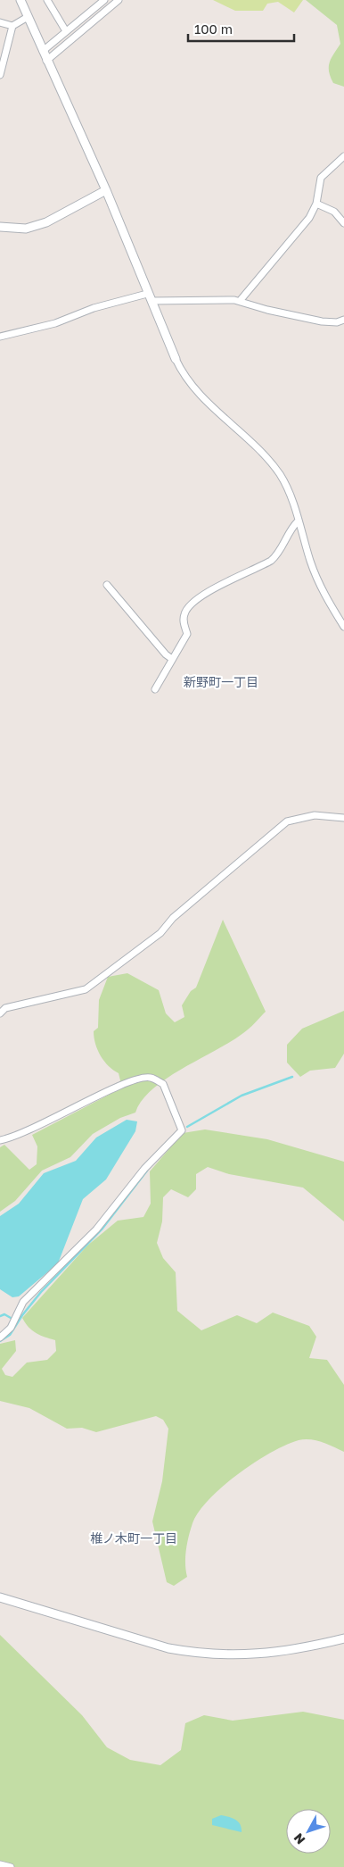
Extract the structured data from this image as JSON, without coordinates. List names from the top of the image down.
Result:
{
  "districts": ["新野町一丁目", "椎ノ木町一丁目"],
  "scale_bar": "100 m",
  "north": "bottom left"
}
